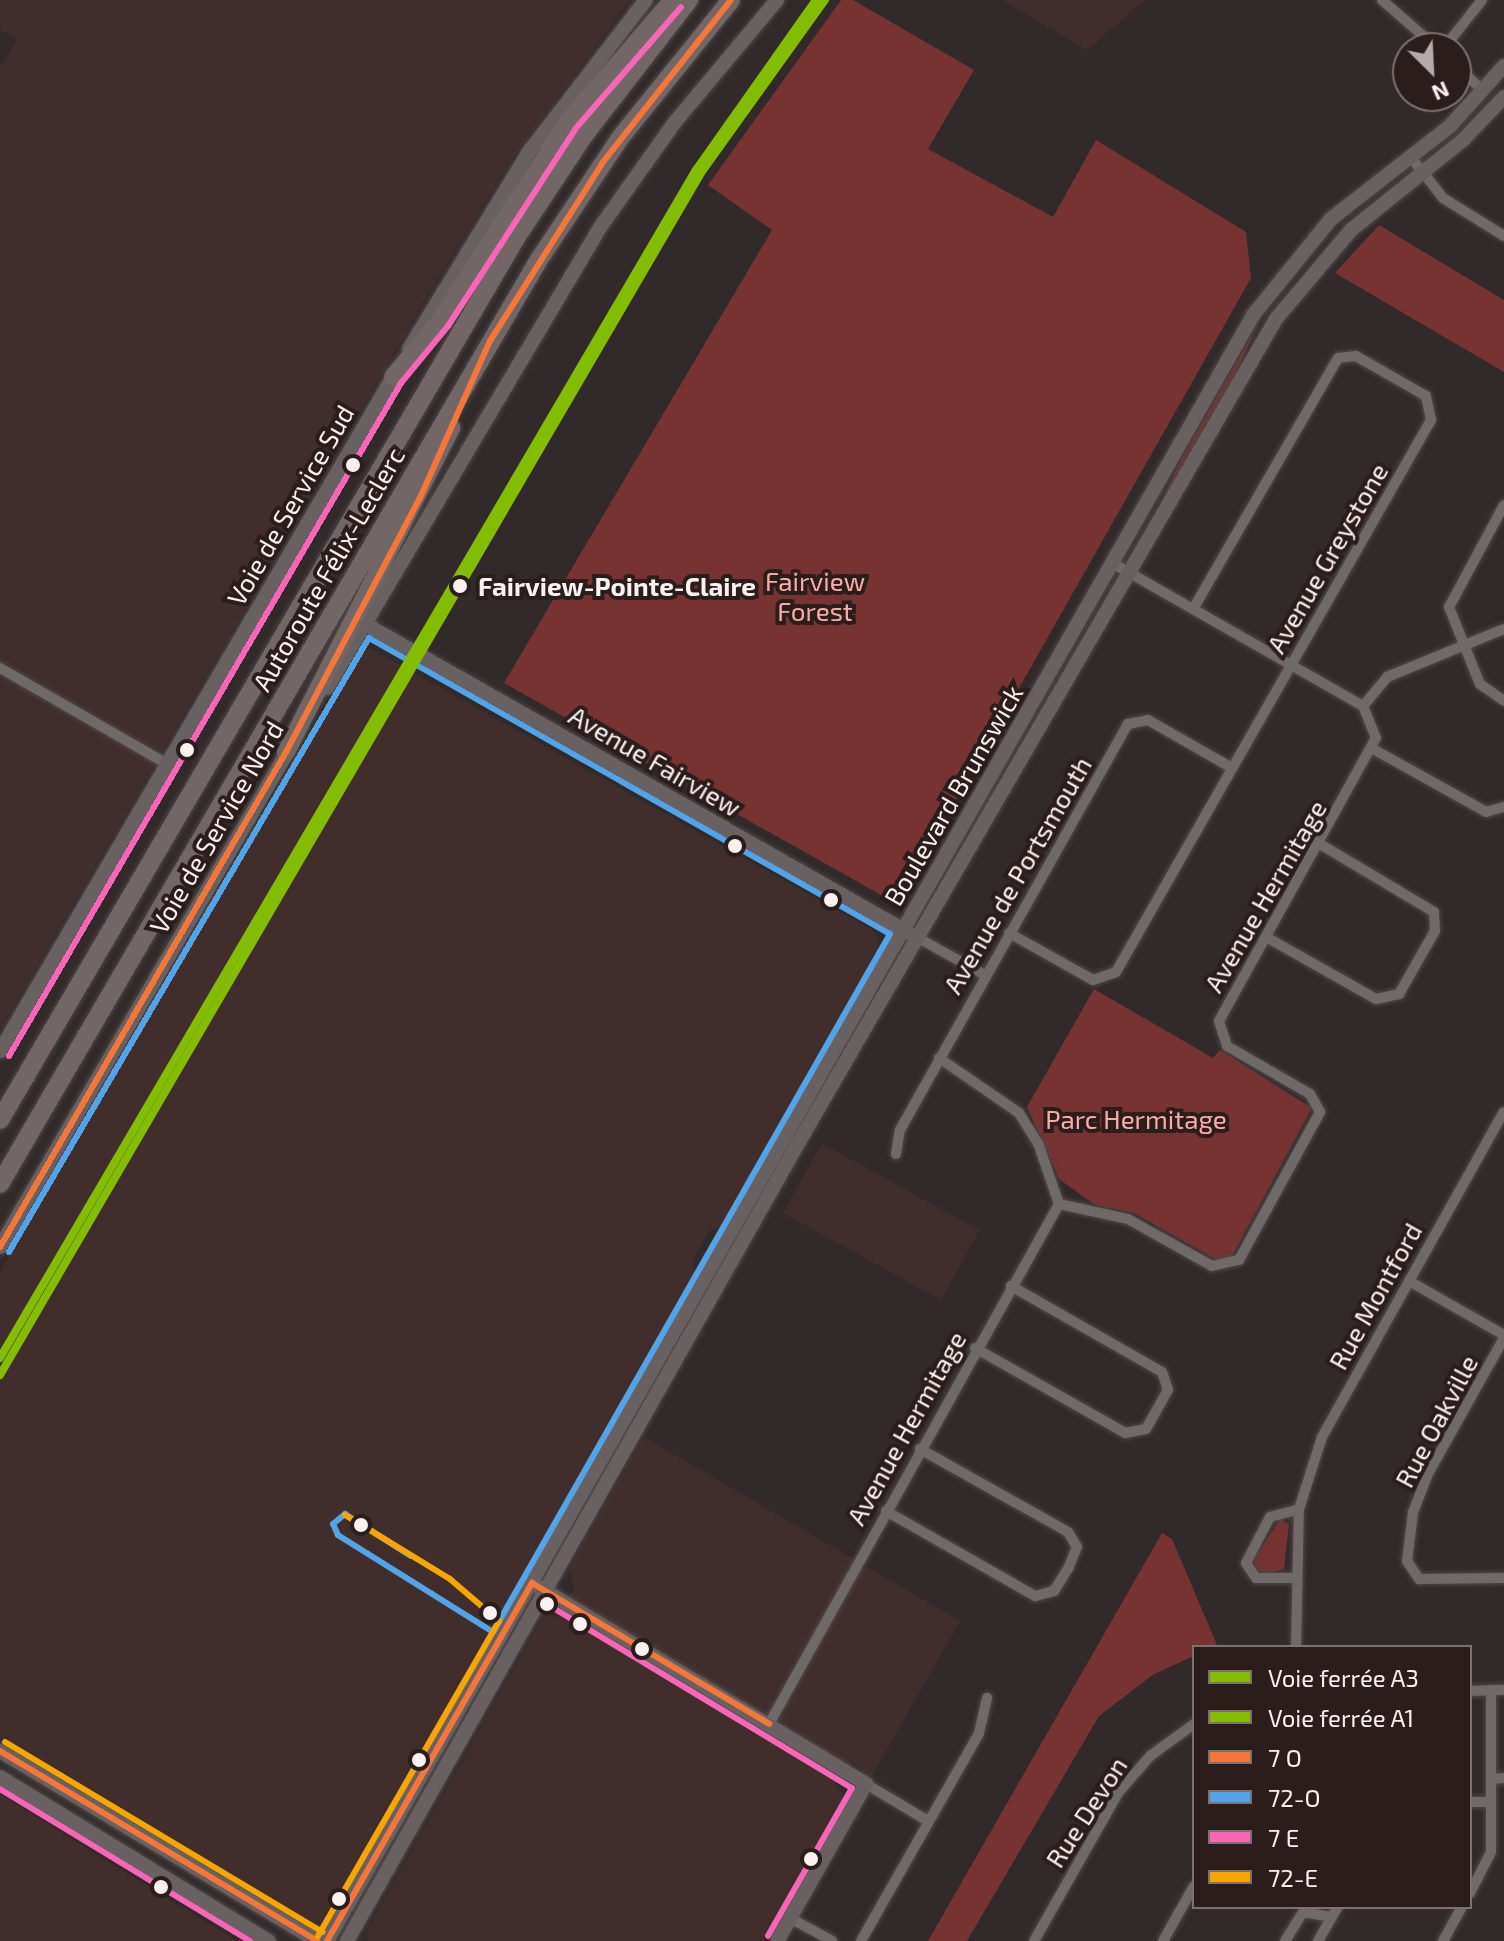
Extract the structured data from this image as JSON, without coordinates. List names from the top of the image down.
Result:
{
  "streets": {
    "highway": ["Autoroute Félix-Leclerc"],
    "street": [
      "Voie de Service Sud",
      "Avenue Greystone",
      "Avenue Fairview",
      "Boulevard Brunswick",
      "Voie de Service Nord",
      "Avenue de Portsmouth",
      "Avenue Hermitage",
      "Rue Montford",
      "Rue Oakville",
      "Rue Devon"
    ]
  },
  "crossings": [
    ["Avenue Greystone", "Avenue de Portsmouth"],
    ["Avenue Fairview", "Boulevard Brunswick"],
    ["Avenue Fairview", "Voie de Service Nord"]
  ],
  "parks": ["Fairview Forest", "Parc Hermitage"],
  "places": ["Fairview-Pointe-Claire"],
  "lines": [
    "rail line A3",
    "rail line A1",
    "transit line 72-O",
    "transit line 72-E"
  ],
  "legend": [
    "Voie ferrée A3",
    "Voie ferrée A1",
    "7 O",
    "72-O",
    "7 E",
    "72-E"
  ],
  "north": "bottom right"
}
